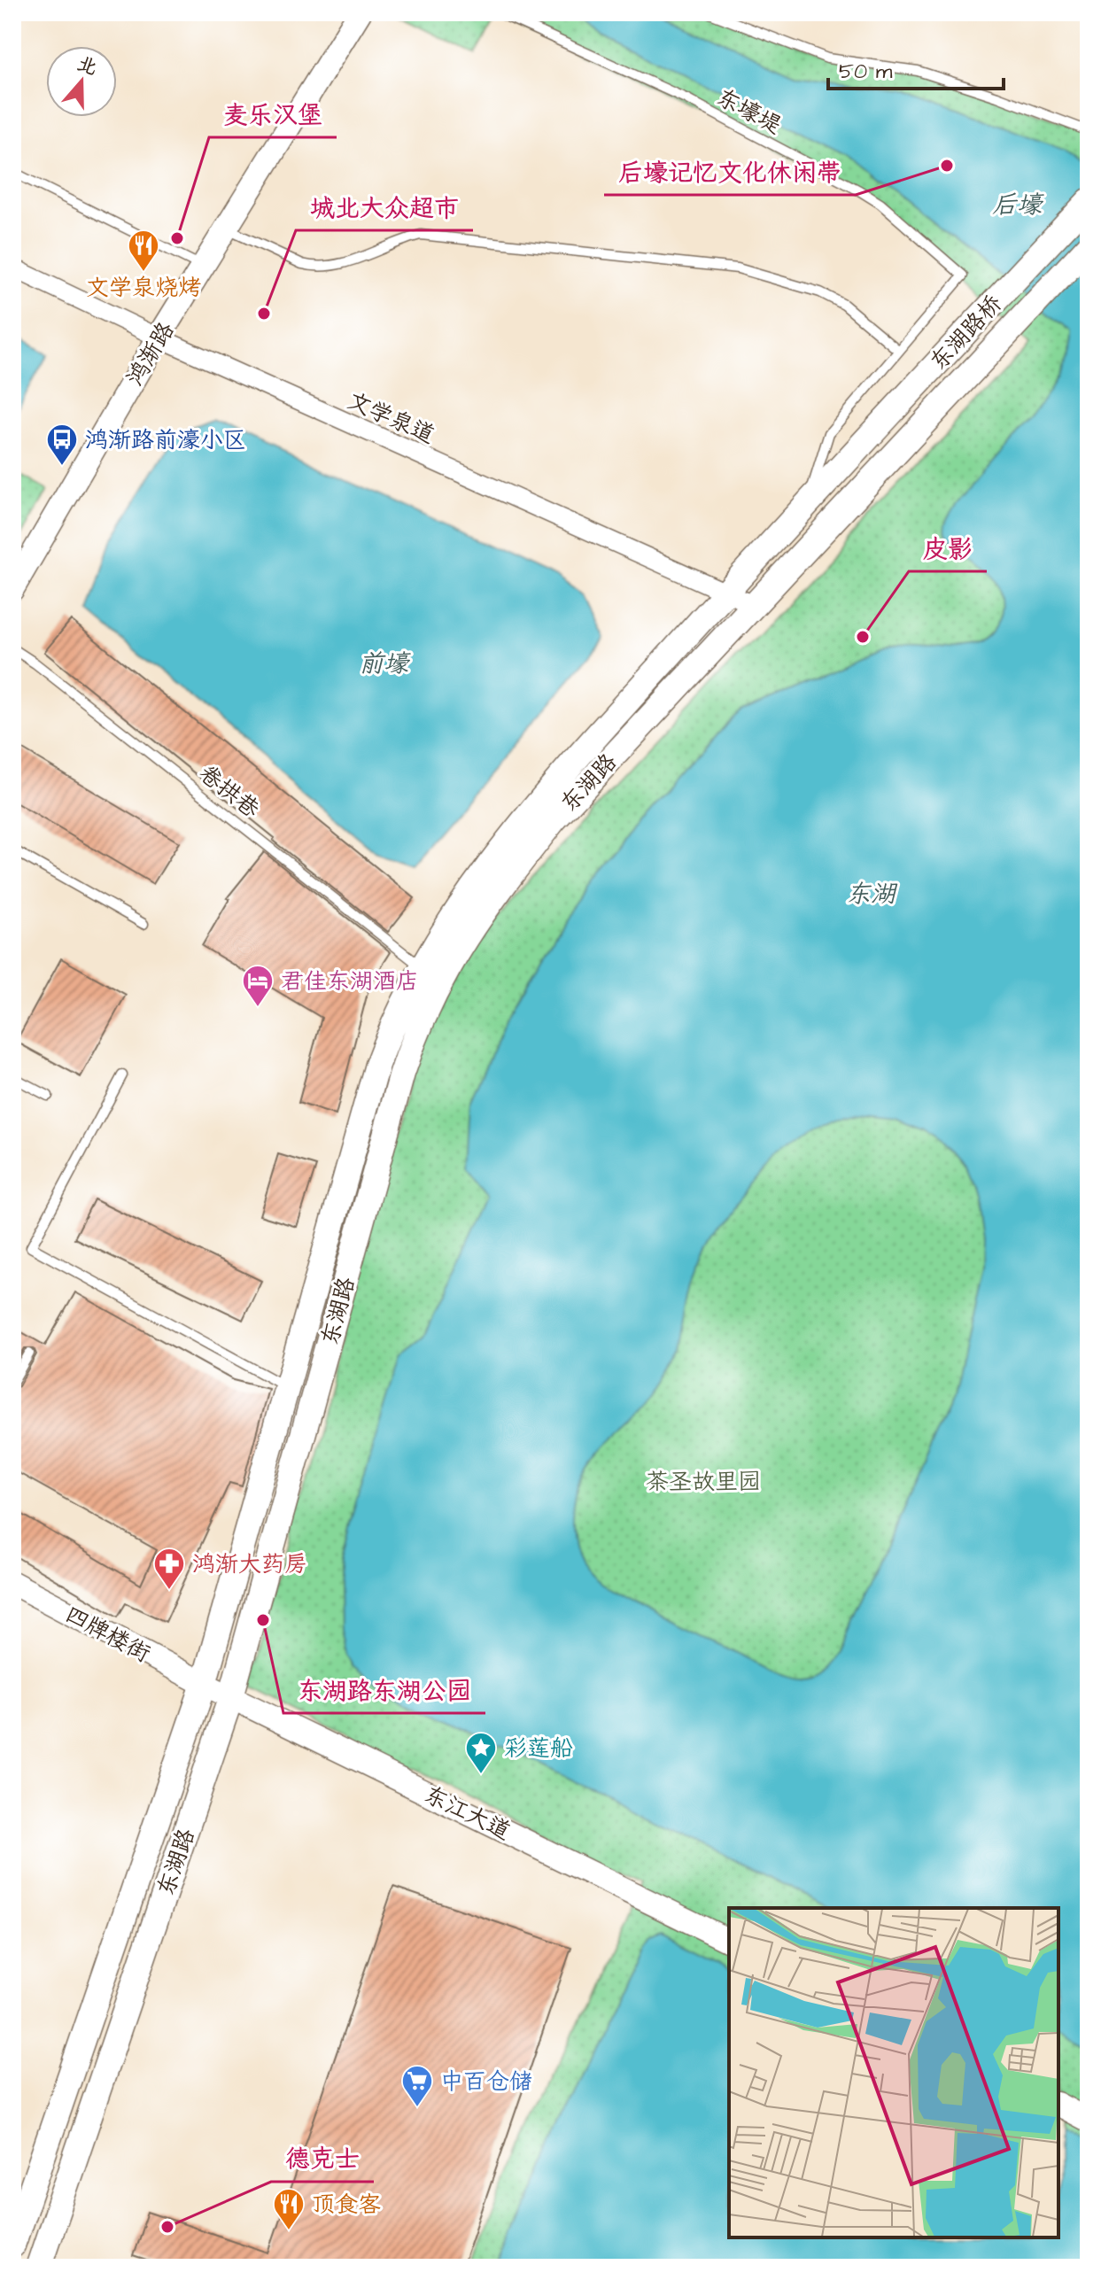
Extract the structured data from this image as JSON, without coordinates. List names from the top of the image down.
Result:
{
  "streets": {
    "main road": ["东湖路桥", "东湖路"],
    "street": [
      "鸿渐路",
      "文学泉道",
      "四牌楼街",
      "东江大道"
    ],
    "lane": ["东壕堤", "卷拱巷"]
  },
  "crossings": [
    ["东湖路桥", "东湖路"],
    ["鸿渐路", "文学泉道"],
    ["文学泉道", "东湖路"],
    ["东湖路", "卷拱巷"],
    ["东湖路", "四牌楼街"],
    ["东湖路", "东江大道"],
    ["四牌楼街", "东江大道"]
  ],
  "water": ["后壕", "前壕", "东湖"],
  "parks": ["茶圣故里园"],
  "places": {
    "other": [
      "后壕记忆文化休闲带",
      "麦乐汉堡",
      "城北大众超市",
      "皮影",
      "东湖路东湖公园",
      "德克士"
    ],
    "restaurant": ["文学泉烧烤", "顶食客"],
    "bus stop": ["鸿渐路前濠小区"],
    "hotel": ["君佳东湖酒店"],
    "pharmacy": ["鸿渐大药房"],
    "place": ["彩莲船"],
    "supermarket": ["中百仓储"]
  },
  "scale_bar": "50 m",
  "north": "top"
}
